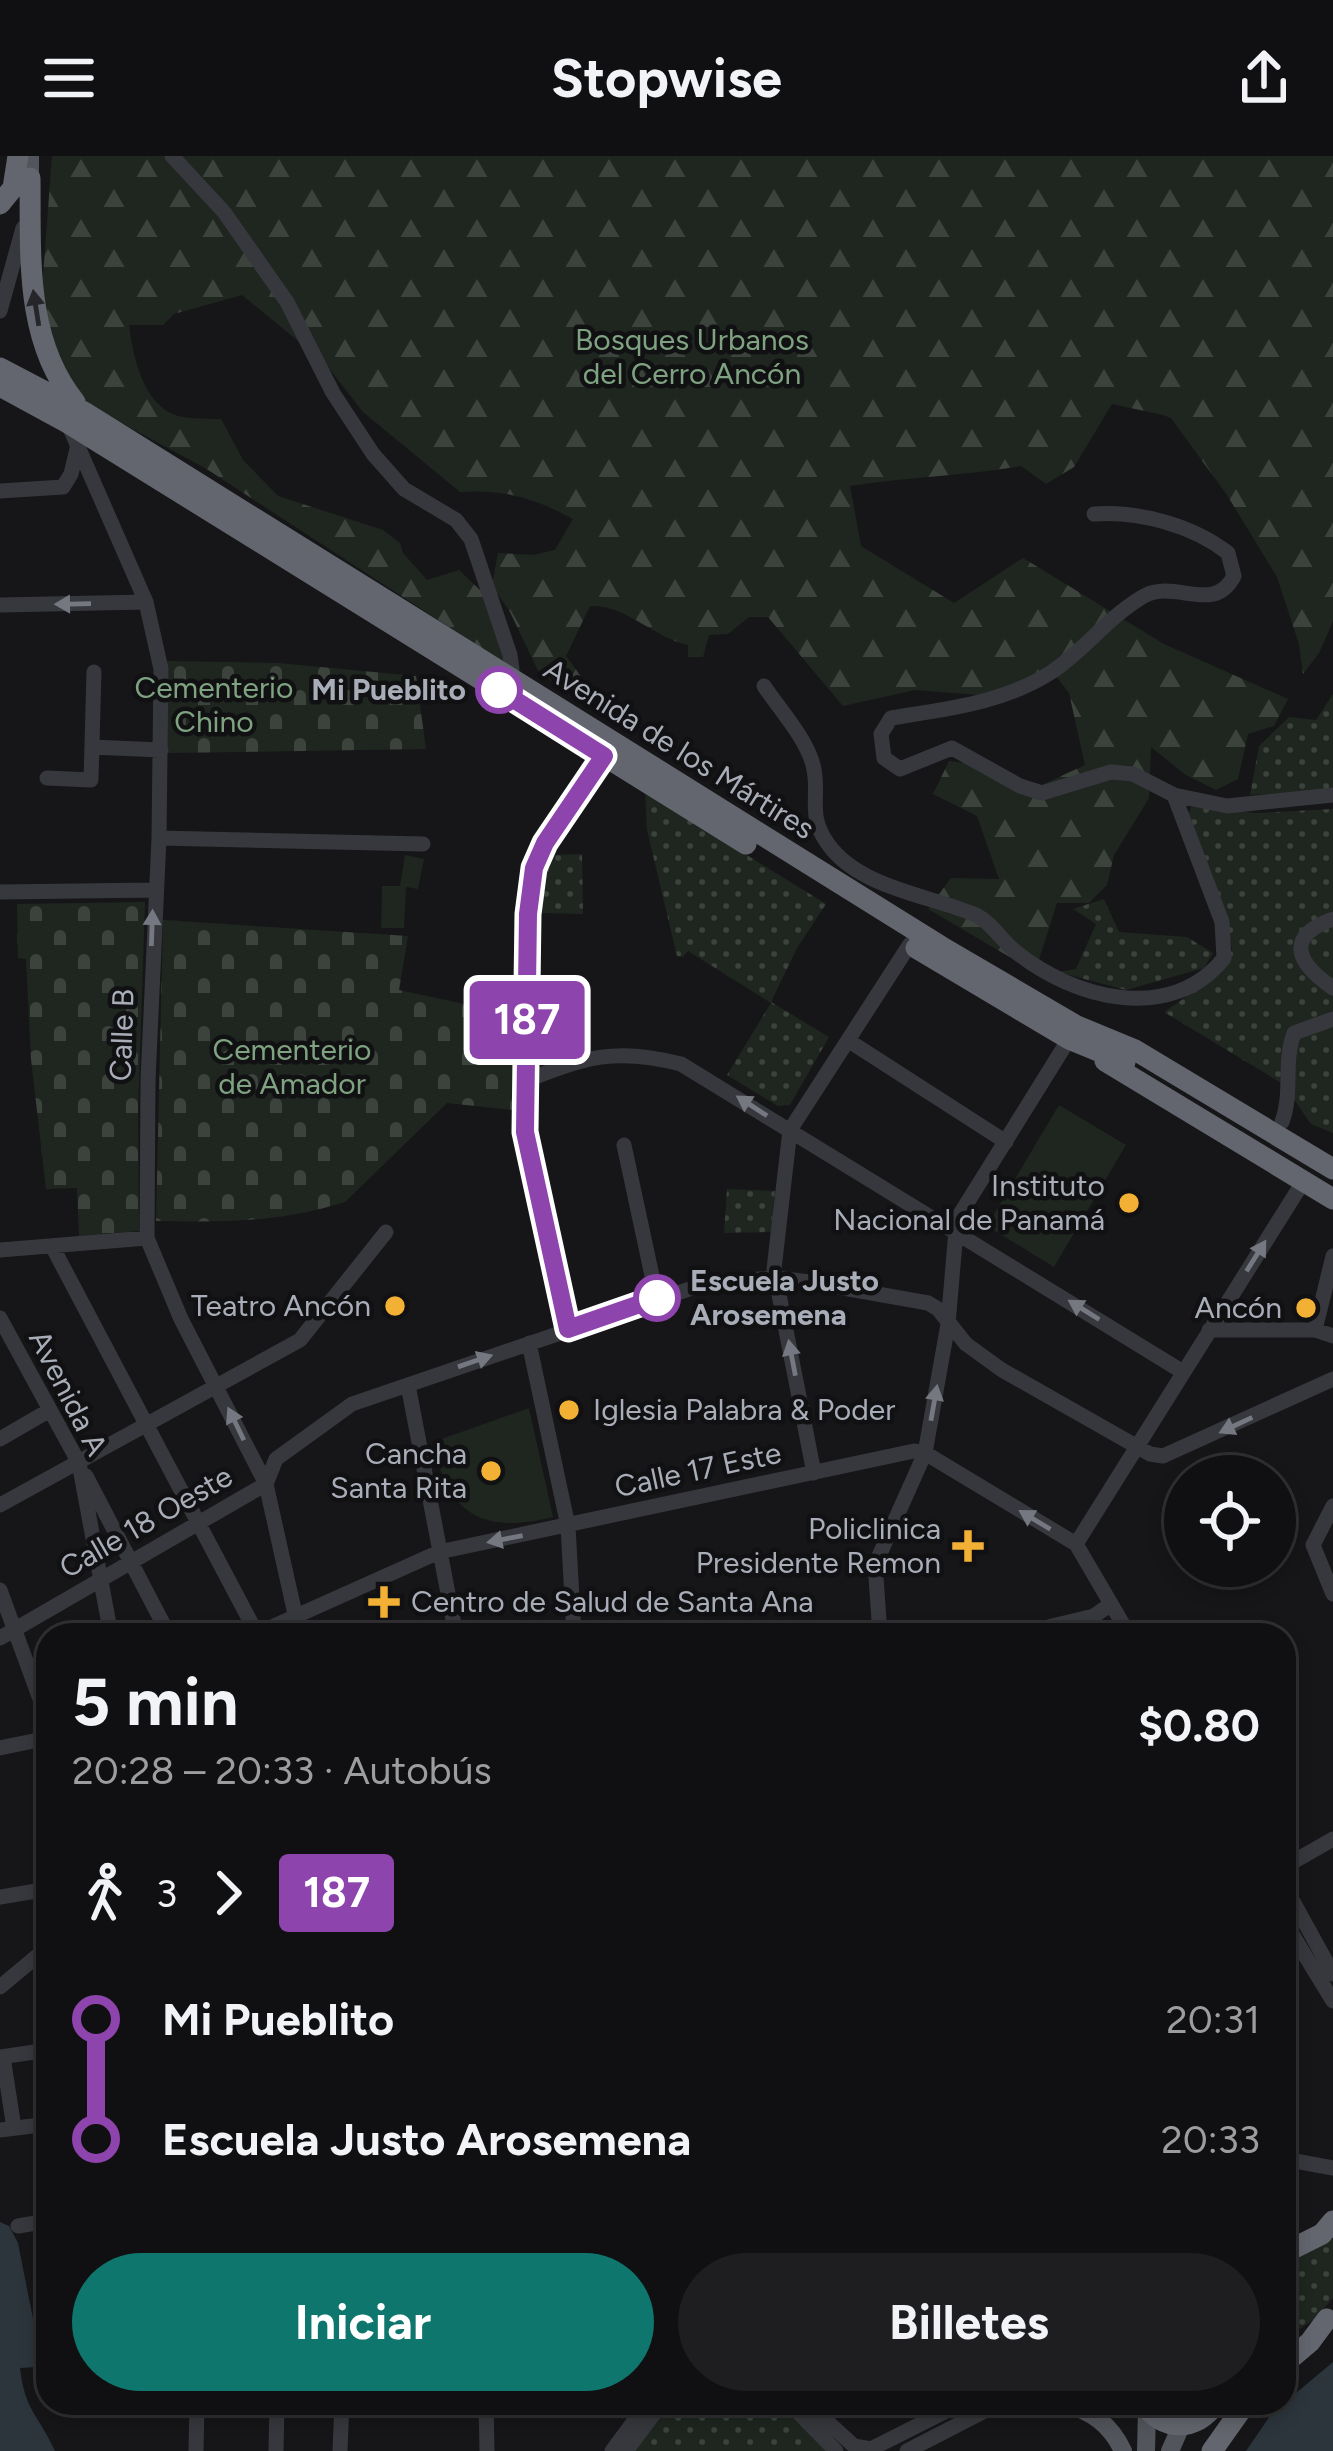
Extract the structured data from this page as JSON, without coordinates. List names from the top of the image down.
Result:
{
  "streets": {
    "highway": ["Avenida de los Mártires"],
    "street": [
      "Calle B",
      "Avenida A",
      "Calle 17 Este",
      "Calle 18 Oeste"
    ]
  },
  "crossings": [
    ["Avenida de los Mártires", "Calle B"],
    ["Calle B", "Calle 17 Este"],
    ["Calle B", "Calle 18 Oeste"],
    ["Avenida A", "Calle 18 Oeste"]
  ],
  "one_way": ["Calle B"],
  "parks": ["Bosques Urbanos del Cerro Ancón", "Cementerio Chino", "Cementerio de Amador"],
  "places": {
    "other": [
      "Mi Pueblito",
      "Instituto Nacional de Panamá",
      "Escuela Justo Arosemena",
      "Teatro Ancón",
      "Ancón",
      "Iglesia Palabra & Poder",
      "Cancha Santa Rita"
    ],
    "health": ["Policlinica Presidente Remon", "Centro de Salud de Santa Ana"]
  },
  "lines": ["bus line 187"],
  "page": {
    "header": "Stopwise",
    "on_map": "187",
    "heading": ["5 min", "20:28 – 20:33 · Autobús", "$0.80"],
    "legs": ["3", "187"],
    "list": [
      {
        "name": "Mi Pueblito",
        "value": "20:31"
      },
      {
        "name": "Escuela Justo Arosemena",
        "value": "20:33"
      }
    ],
    "buttons": ["Iniciar", "Billetes"]
  }
}
